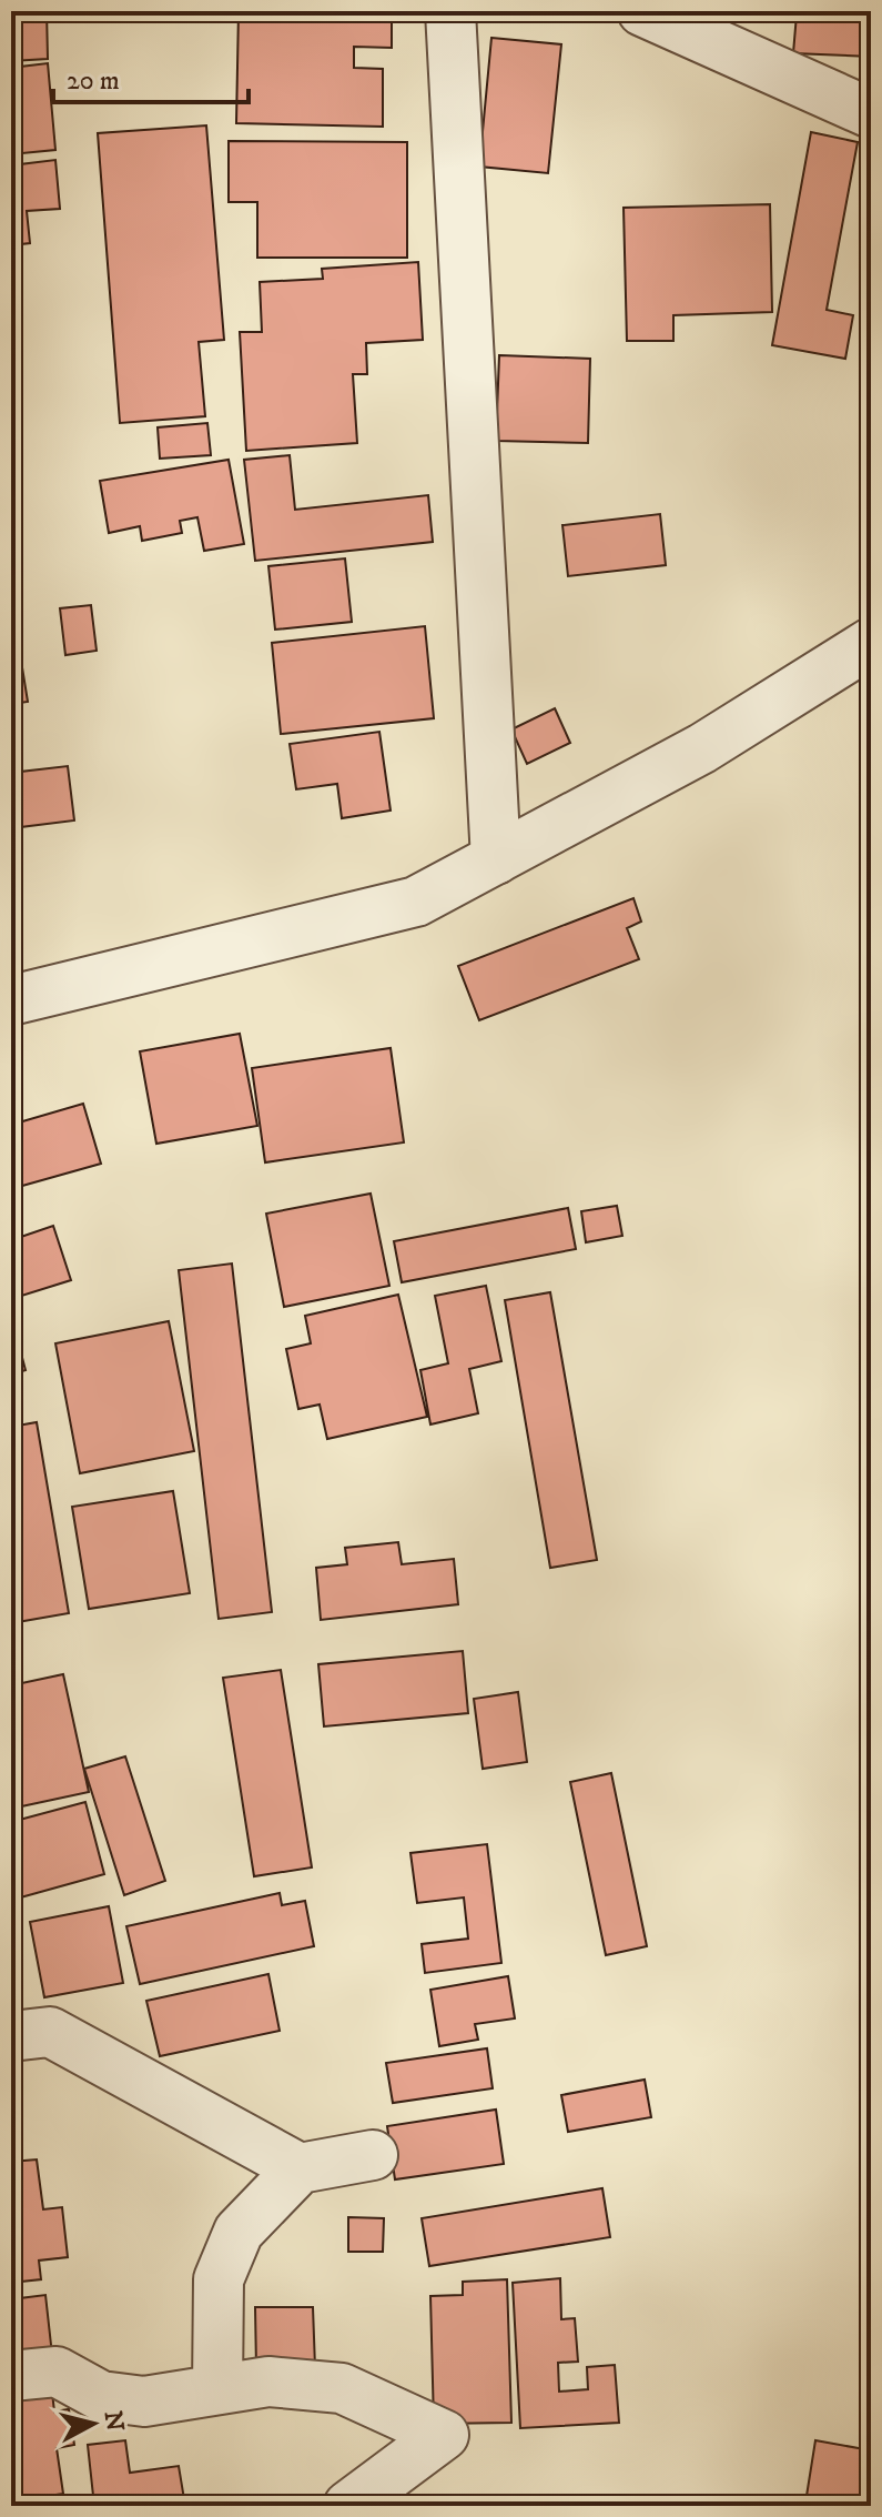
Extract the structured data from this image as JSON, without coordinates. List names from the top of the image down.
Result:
{
  "scale_bar": "20 m",
  "north": "right"
}
